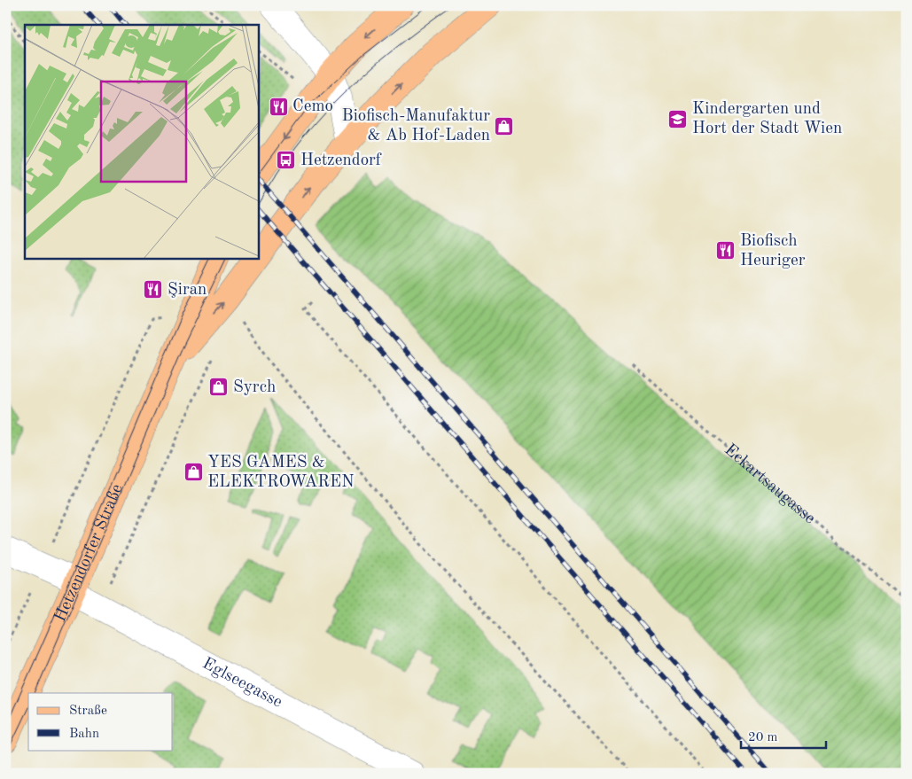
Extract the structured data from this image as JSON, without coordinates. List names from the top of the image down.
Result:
{
  "streets": {
    "main road": ["Hetzendorfer Straße"],
    "street": ["Eglseegasse"],
    "path": ["Eckartsaugasse"]
  },
  "crossings": [
    ["Hetzendorfer Straße", "Eglseegasse"]
  ],
  "places": {
    "restaurant": ["Cemo", "Biofisch Heuriger", "Şiran"],
    "school or university": ["Kindergarten und Hort der Stadt Wien"],
    "shop": ["Biofisch-Manufaktur & Ab Hof-Laden", "Syrch", "YES GAMES & ELEKTROWAREN"],
    "bus stop": ["Hetzendorf"]
  },
  "legend": ["Straße", "Bahn"],
  "scale_bar": "20 m"
}
